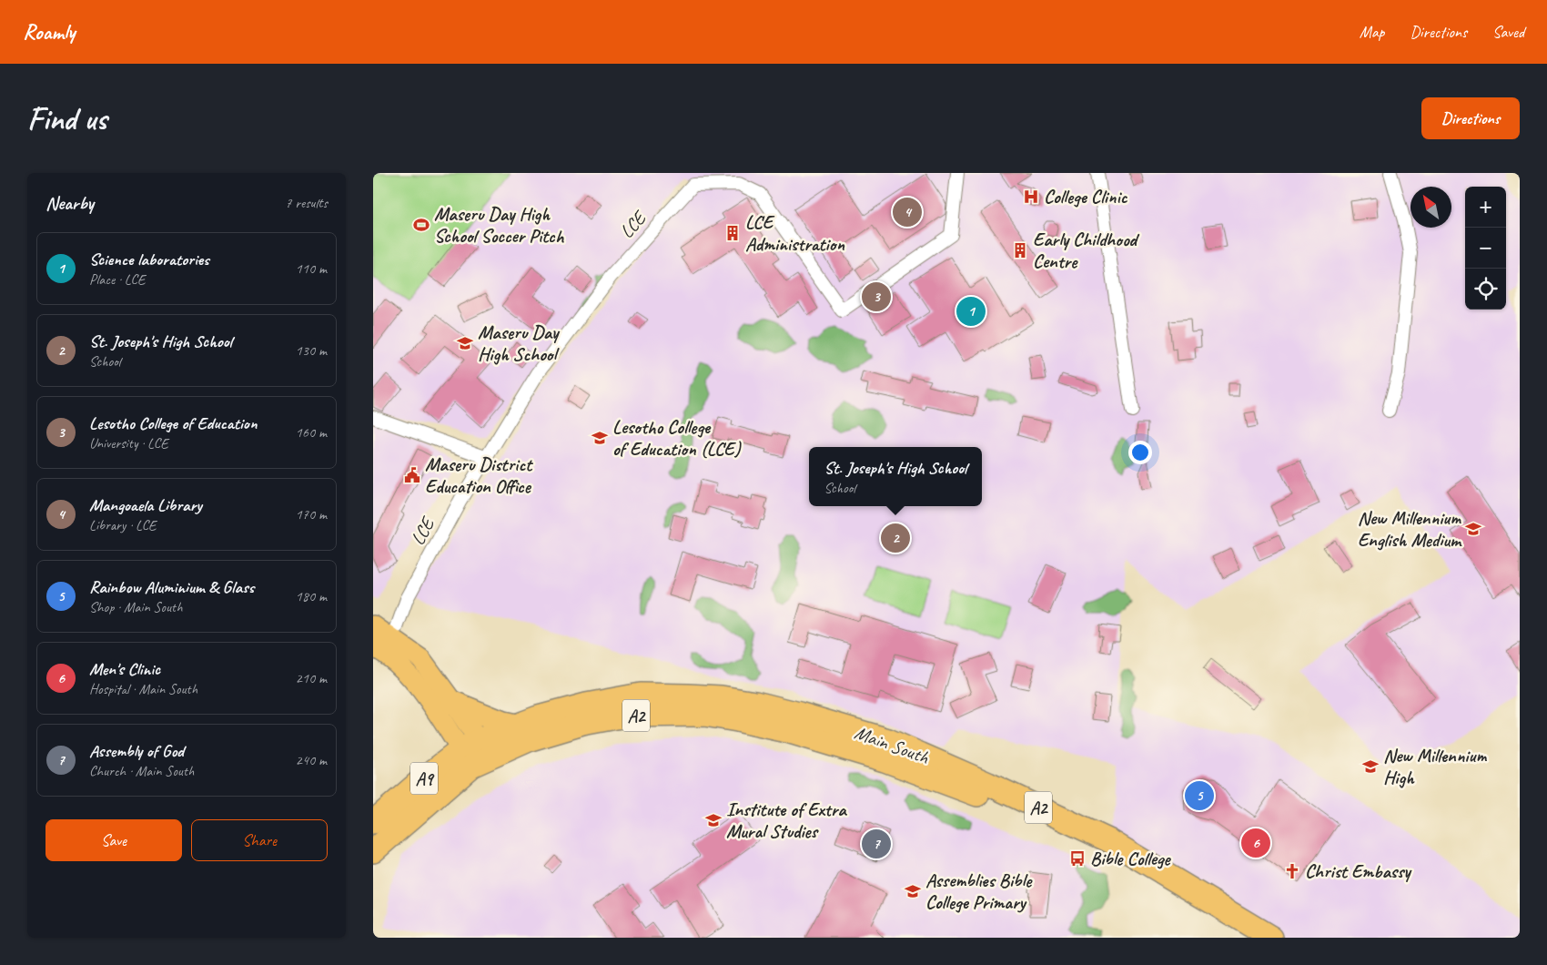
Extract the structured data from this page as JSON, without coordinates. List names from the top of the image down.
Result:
{
  "streets": {
    "highway": ["A2", "Main South", "A9"],
    "street": ["LCE"]
  },
  "crossings": [
    ["Main South", "A9"]
  ],
  "places": {
    "hospital": ["College Clinic"],
    "sports": ["Maseru Day High School Soccer Pitch"],
    "building": ["LCE Administration", "Early Childhood Centre"],
    "school or university": [
      "Maseru Day High School",
      "Lesotho College of Education (LCE)",
      "New Millennium English Medium",
      "New Millennium High",
      "Institute of Extra Mural Studies",
      "Assemblies Bible College Primary"
    ],
    "public building": ["Maseru District Education Office"],
    "bus stop": ["Bible College"],
    "church": ["Christ Embassy"]
  },
  "north": "top left",
  "page": {
    "header": "Roamly",
    "nav": ["Map", "Directions", "Saved"],
    "buttons": [
      "Directions",
      ["Save", "Share"]
    ],
    "title": "Find us",
    "heading": ["Nearby", "7 results"],
    "map_buttons": ["+", "−"],
    "pins": [
      "4",
      "3",
      "1",
      "2",
      "5",
      "6",
      "7"
    ],
    "list": [
      {
        "mark": "1",
        "name": "Science laboratories",
        "note": "Place · LCE",
        "value": "110 m"
      },
      {
        "mark": "2",
        "name": "St. Joseph's High School",
        "note": "School",
        "value": "130 m"
      },
      {
        "mark": "3",
        "name": "Lesotho College of Education",
        "note": "University · LCE",
        "value": "160 m"
      },
      {
        "mark": "4",
        "name": "Mangoaela Library",
        "note": "Library · LCE",
        "value": "170 m"
      },
      {
        "mark": "5",
        "name": "Rainbow Aluminium & Glass",
        "note": "Shop · Main South",
        "value": "180 m"
      },
      {
        "mark": "6",
        "name": "Men's Clinic",
        "note": "Hospital · Main South",
        "value": "210 m"
      },
      {
        "mark": "7",
        "name": "Assembly of God",
        "note": "Church · Main South",
        "value": "240 m"
      }
    ],
    "popup": ["St. Joseph's High School", "School"]
  }
}
